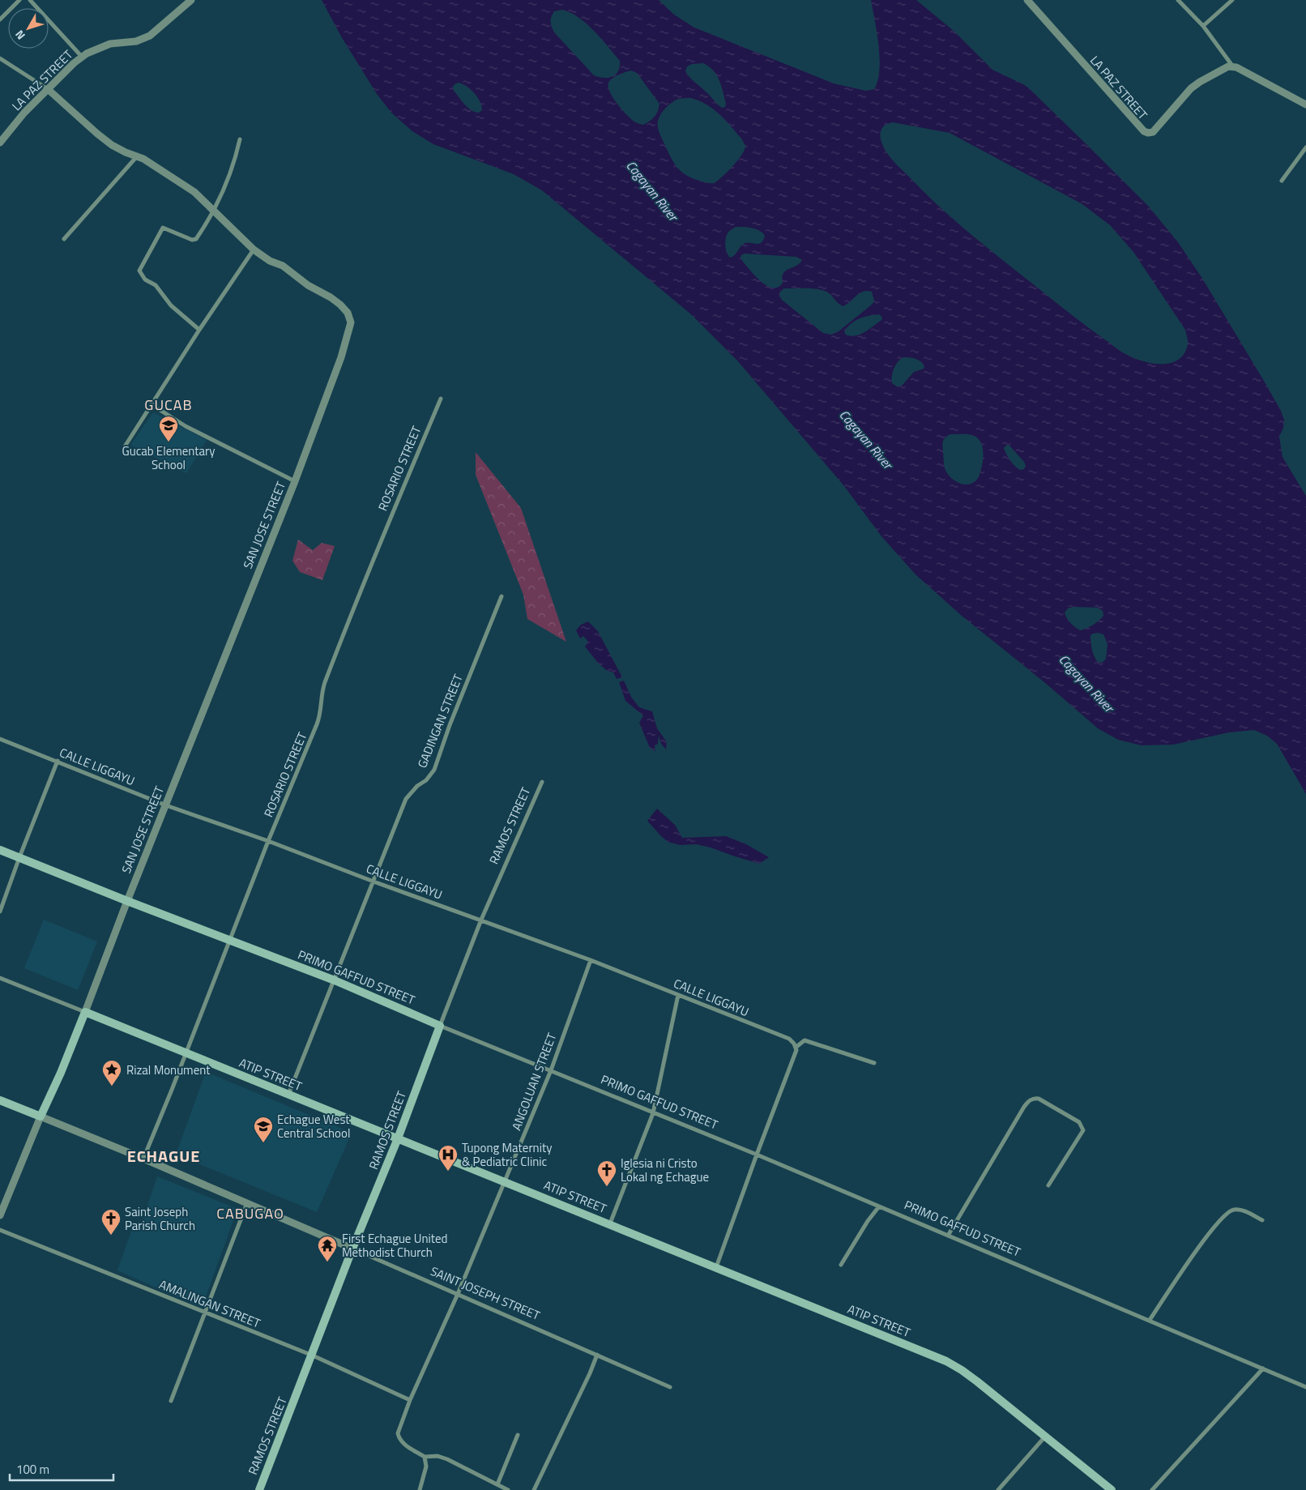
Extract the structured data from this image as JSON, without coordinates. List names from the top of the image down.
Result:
{
  "streets": {
    "main road": [
      "SAN JOSE STREET",
      "RAMOS STREET",
      "PRIMO GAFFUD STREET",
      "ATIP STREET",
      "SAINT JOSEPH STREET"
    ],
    "street": [
      "LA PAZ STREET",
      "ROSARIO STREET",
      "GADINGAN STREET",
      "CALLE LIGGAYU",
      "ANGOLUAN STREET",
      "AMALINGAN STREET"
    ]
  },
  "crossings": [
    ["LA PAZ STREET", "SAN JOSE STREET"],
    ["ROSARIO STREET", "CALLE LIGGAYU"],
    ["ROSARIO STREET", "PRIMO GAFFUD STREET"],
    ["ROSARIO STREET", "ATIP STREET"],
    ["ROSARIO STREET", "SAINT JOSEPH STREET"],
    ["SAN JOSE STREET", "CALLE LIGGAYU"],
    ["SAN JOSE STREET", "PRIMO GAFFUD STREET"],
    ["SAN JOSE STREET", "ATIP STREET"],
    ["SAN JOSE STREET", "SAINT JOSEPH STREET"],
    ["GADINGAN STREET", "CALLE LIGGAYU"],
    ["GADINGAN STREET", "PRIMO GAFFUD STREET"],
    ["GADINGAN STREET", "ATIP STREET"],
    ["CALLE LIGGAYU", "RAMOS STREET"],
    ["CALLE LIGGAYU", "ANGOLUAN STREET"],
    ["RAMOS STREET", "PRIMO GAFFUD STREET"],
    ["RAMOS STREET", "ATIP STREET"],
    ["RAMOS STREET", "SAINT JOSEPH STREET"],
    ["RAMOS STREET", "AMALINGAN STREET"],
    ["PRIMO GAFFUD STREET", "ANGOLUAN STREET"],
    ["ATIP STREET", "ANGOLUAN STREET"],
    ["ANGOLUAN STREET", "SAINT JOSEPH STREET"],
    ["ANGOLUAN STREET", "AMALINGAN STREET"]
  ],
  "districts": ["GUCAB", "ECHAGUE", "CABUGAO"],
  "water": ["Cagayan River"],
  "places": {
    "school or university": ["Gucab Elementary School", "Echague West Central School"],
    "place": ["Rizal Monument"],
    "hospital": ["Tupong Maternity & Pediatric Clinic"],
    "church": ["Iglesia ni Cristo Lokal ng Echague", "Saint Joseph Parish Church"],
    "temple": ["First Echague United Methodist Church"]
  },
  "scale_bar": "100 m",
  "north": "bottom left"
}
